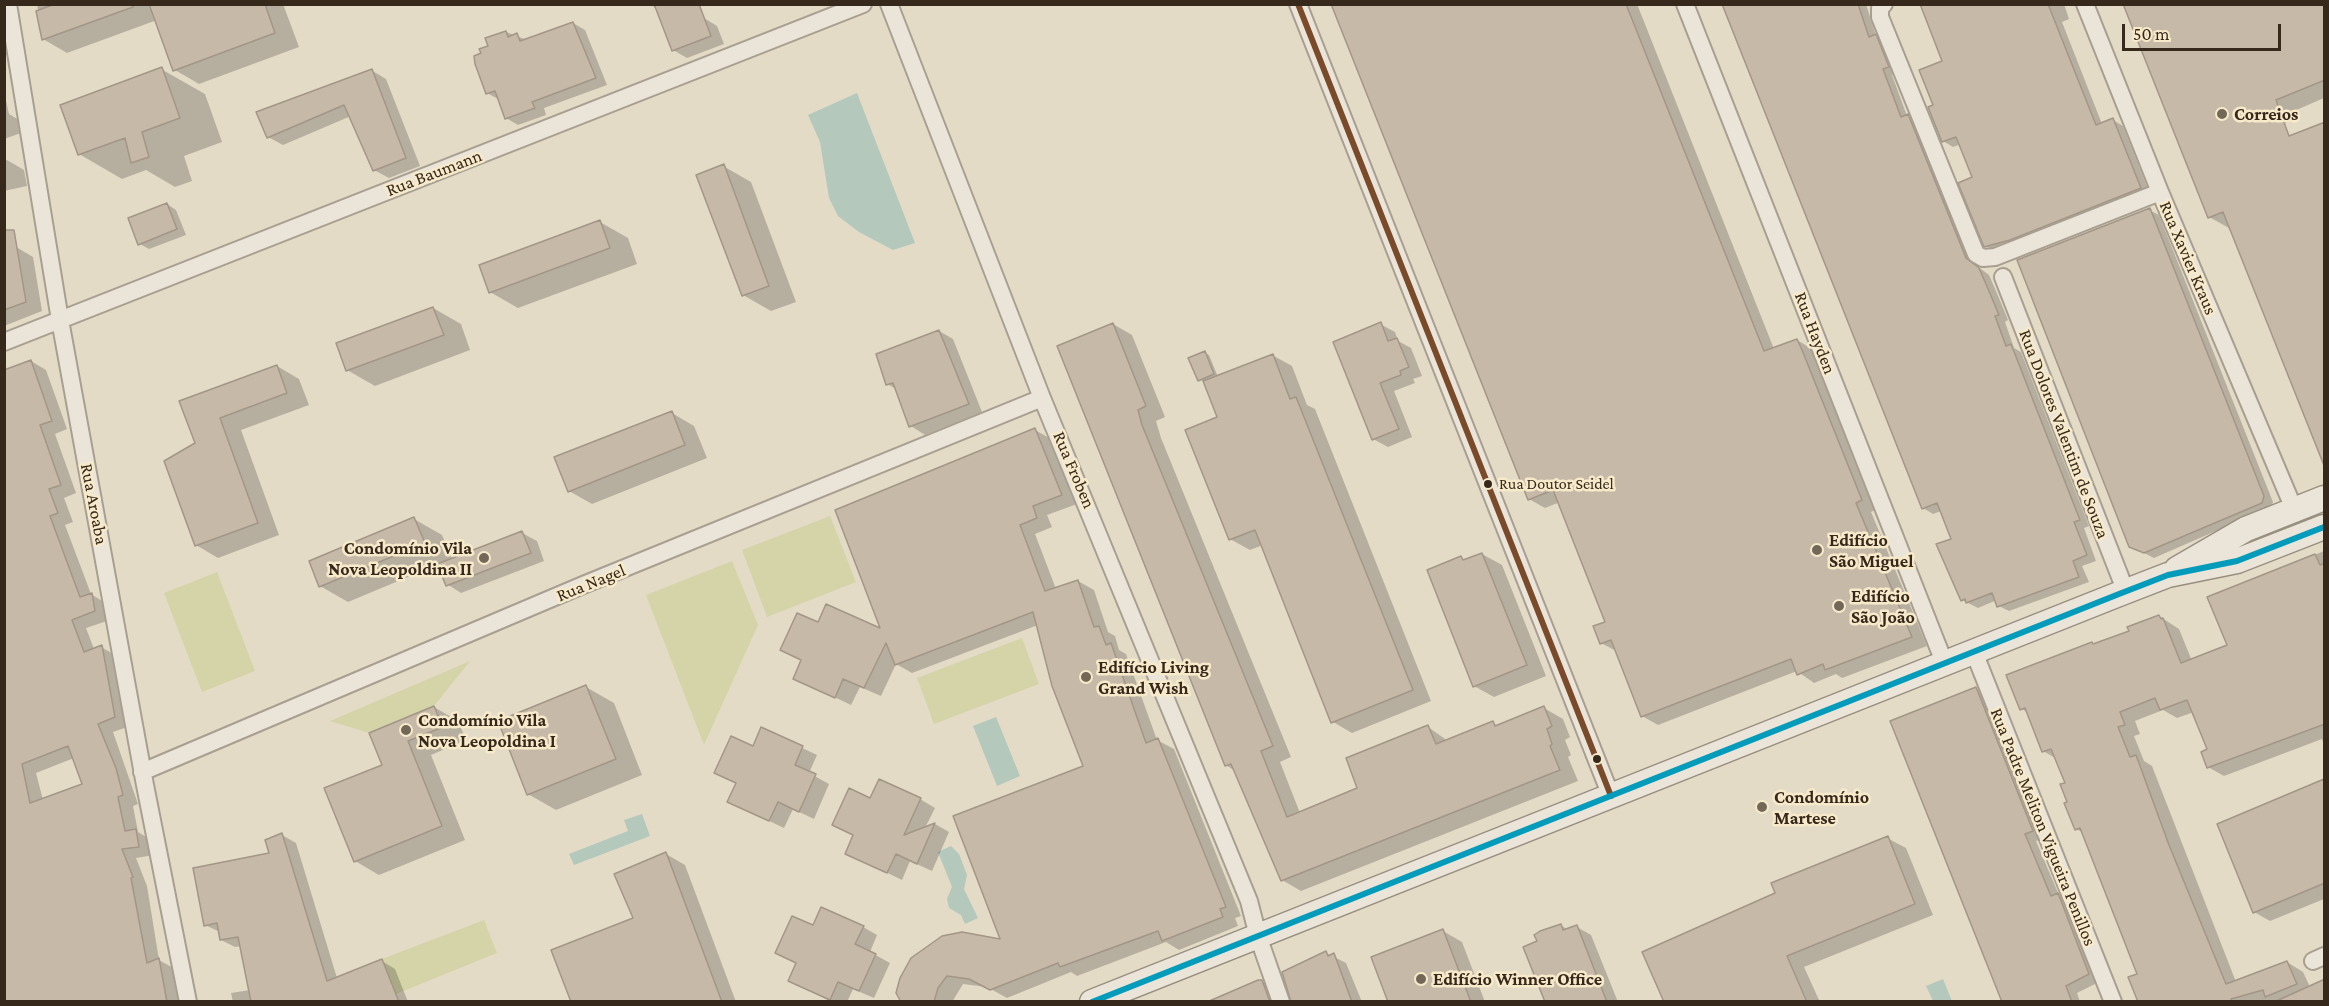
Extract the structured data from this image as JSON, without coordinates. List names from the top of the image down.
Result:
{
  "streets": {
    "street": [
      "Rua Baumann",
      "Rua Xavier Kraus",
      "Rua Hayden",
      "Rua Dolores Valentim de Souza",
      "Rua Froben",
      "Rua Aroaba",
      "Rua Nagel",
      "Rua Padre Meliton Vigueira Penillos"
    ]
  },
  "crossings": [
    ["Rua Baumann", "Rua Aroaba"],
    ["Rua Froben", "Rua Nagel"],
    ["Rua Aroaba", "Rua Nagel"]
  ],
  "places": [
    "Correios",
    "Rua Doutor Seidel",
    "Edifício São Miguel",
    "Condomínio Vila Nova Leopoldina II",
    "Edifício São João",
    "Edifício Living Grand Wish",
    "Condomínio Vila Nova Leopoldina I",
    "Condomínio Martese",
    "Edifício Winner Office"
  ],
  "scale_bar": "50 m"
}
